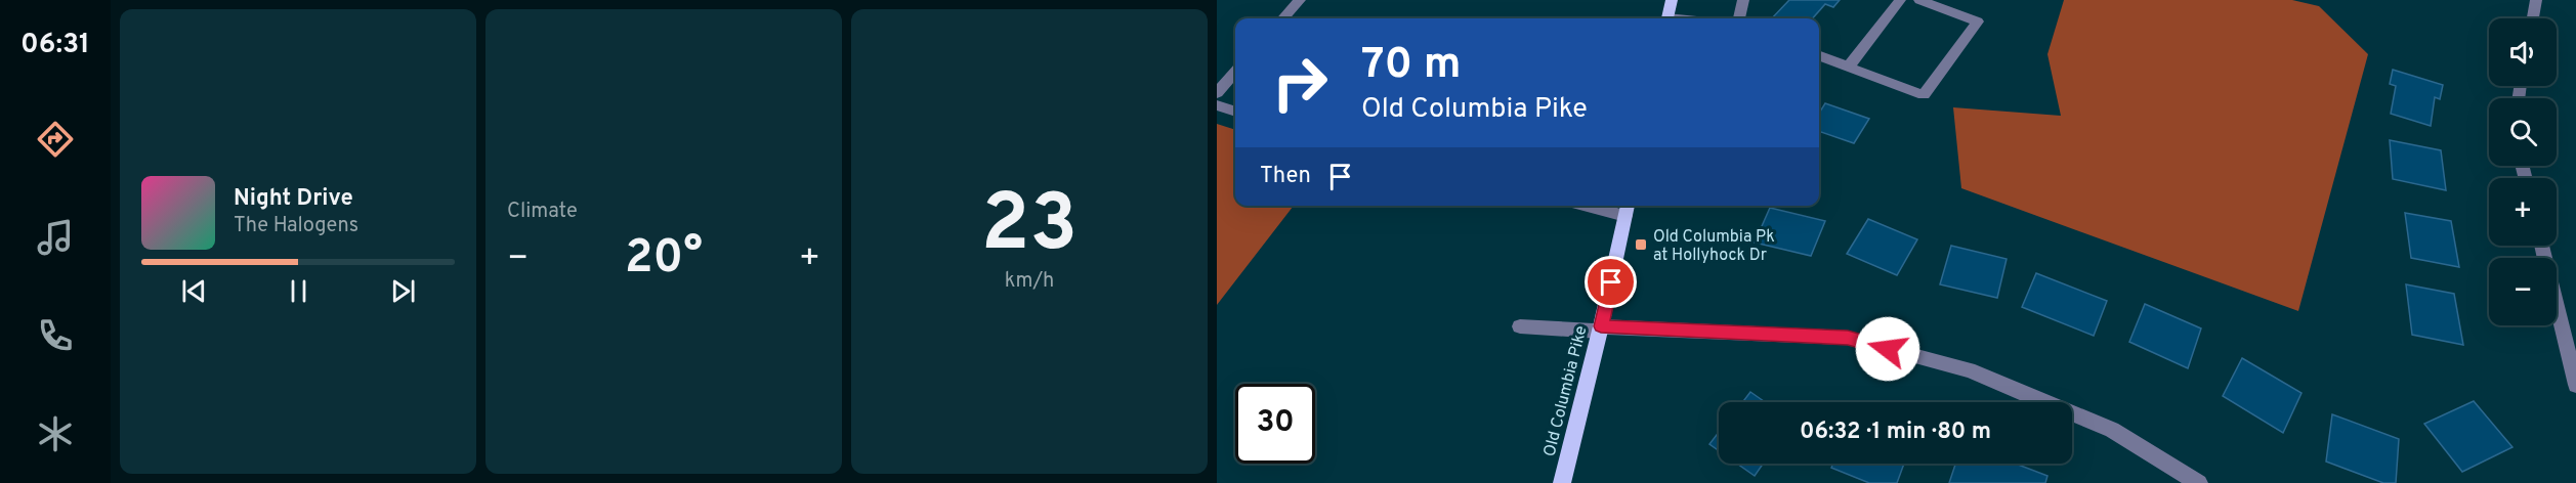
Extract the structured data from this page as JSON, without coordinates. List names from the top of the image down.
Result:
{
  "streets": {
    "main road": ["Old Columbia Pike"]
  },
  "places": {
    "transit": ["Old Columbia Pk at Hollyhock Dr"]
  },
  "page": {
    "tabs": "06:31",
    "tile": [
      "Climate",
      ["23", "km/h"]
    ],
    "map_buttons": ["+", "−"],
    "turn": ["70 m", "Old Columbia Pike"],
    "then": "Then",
    "song": ["Night Drive", "The Halogens"],
    "heat": ["−", "20°", "+"],
    "limit": "30",
    "trip": "06:32 · 1 min · 80 m"
  }
}
